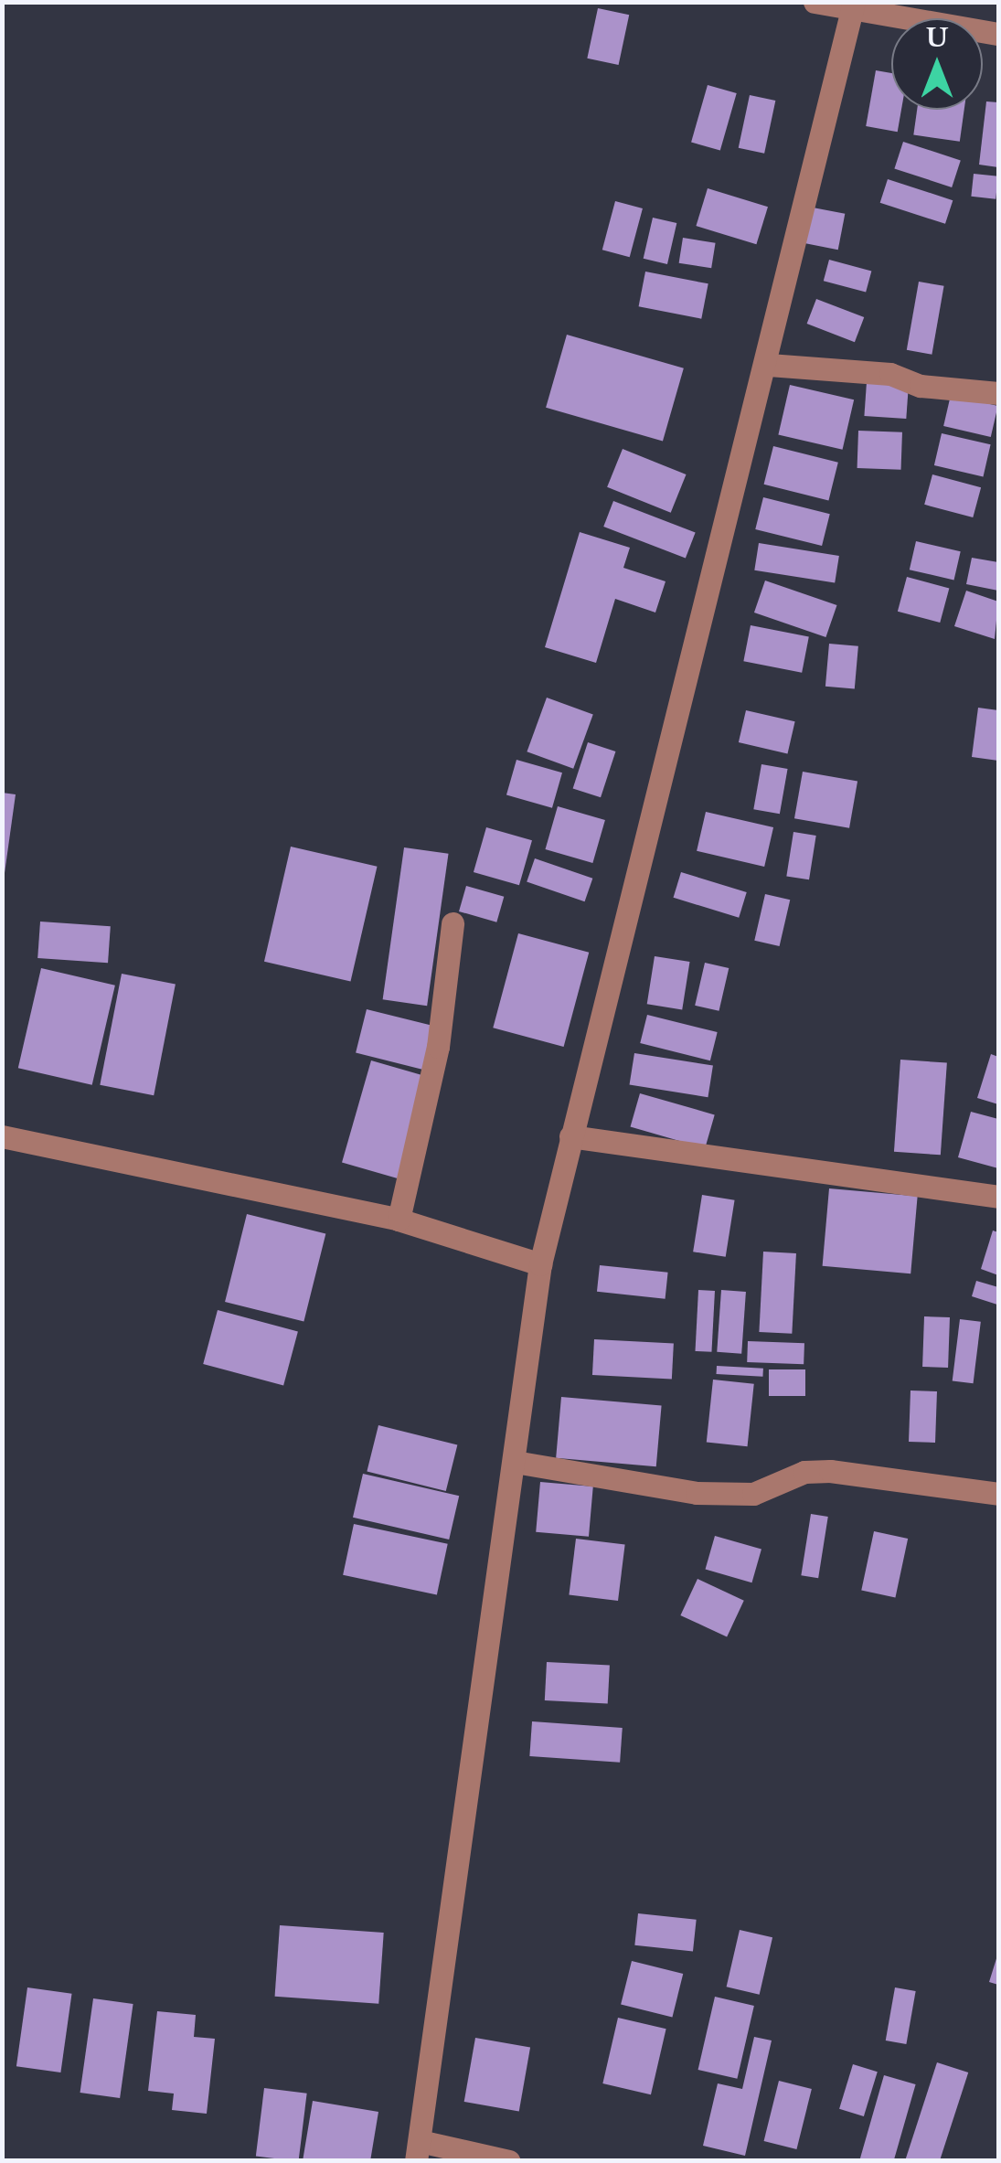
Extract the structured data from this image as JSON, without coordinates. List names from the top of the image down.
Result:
{
  "north": "top"
}
